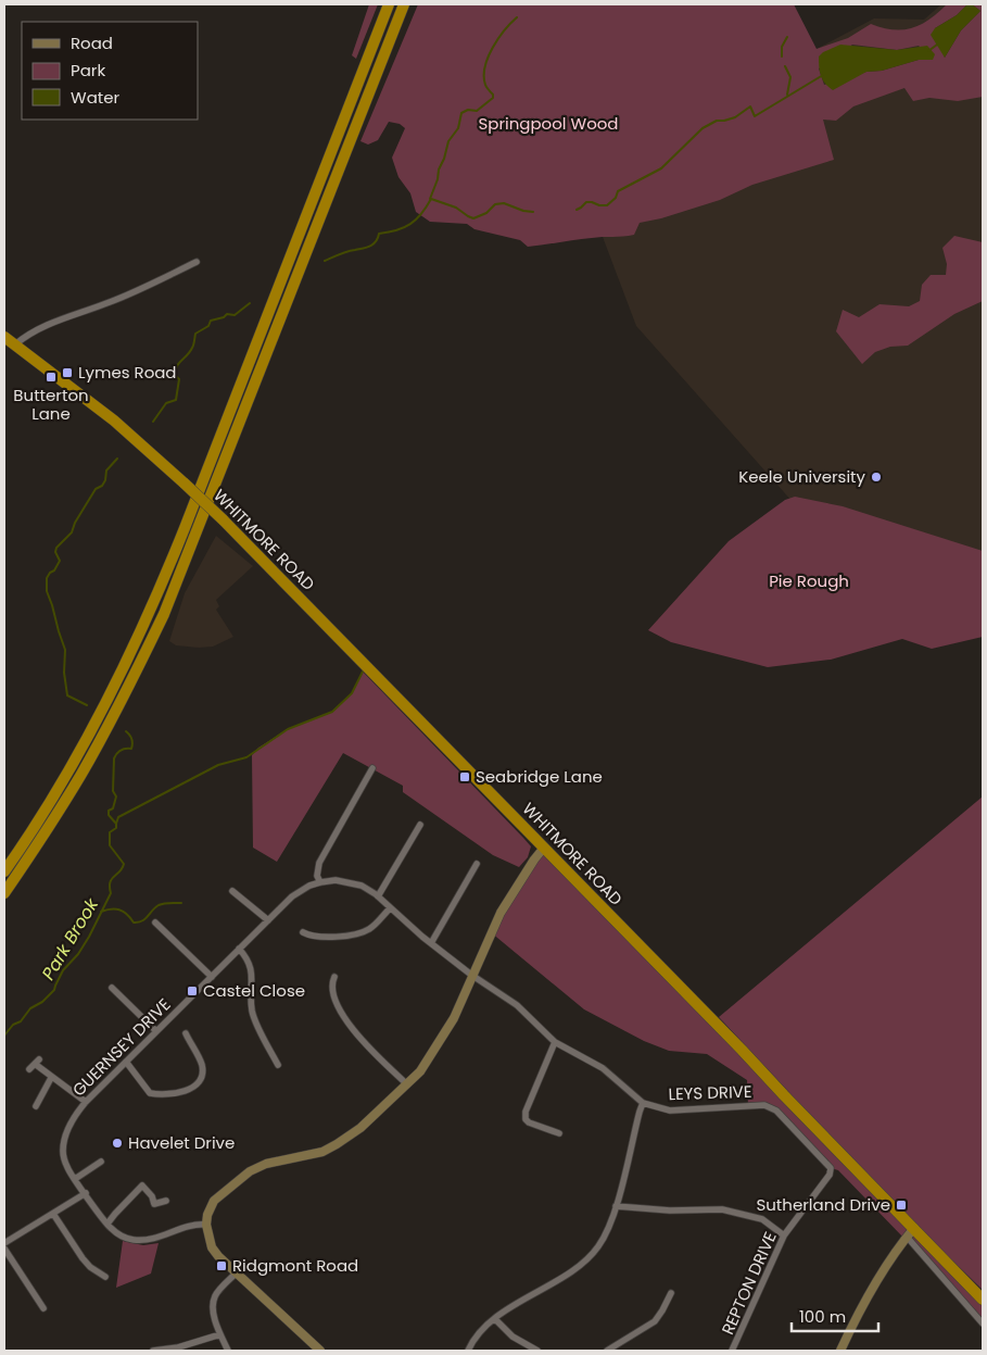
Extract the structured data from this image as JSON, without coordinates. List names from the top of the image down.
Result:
{
  "streets": {
    "highway": ["WHITMORE ROAD"],
    "street": ["GUERNSEY DRIVE", "LEYS DRIVE", "REPTON DRIVE"]
  },
  "crossings": [
    ["GUERNSEY DRIVE", "LEYS DRIVE"],
    ["LEYS DRIVE", "REPTON DRIVE"]
  ],
  "water": ["Park Brook"],
  "parks": ["Springpool Wood", "Pie Rough"],
  "places": {
    "transit": [
      "Lymes Road",
      "Butterton Lane",
      "Seabridge Lane",
      "Castel Close",
      "Sutherland Drive",
      "Ridgmont Road"
    ],
    "other": ["Keele University", "Havelet Drive"]
  },
  "legend": ["Road", "Park", "Water"],
  "scale_bar": "100 m"
}
